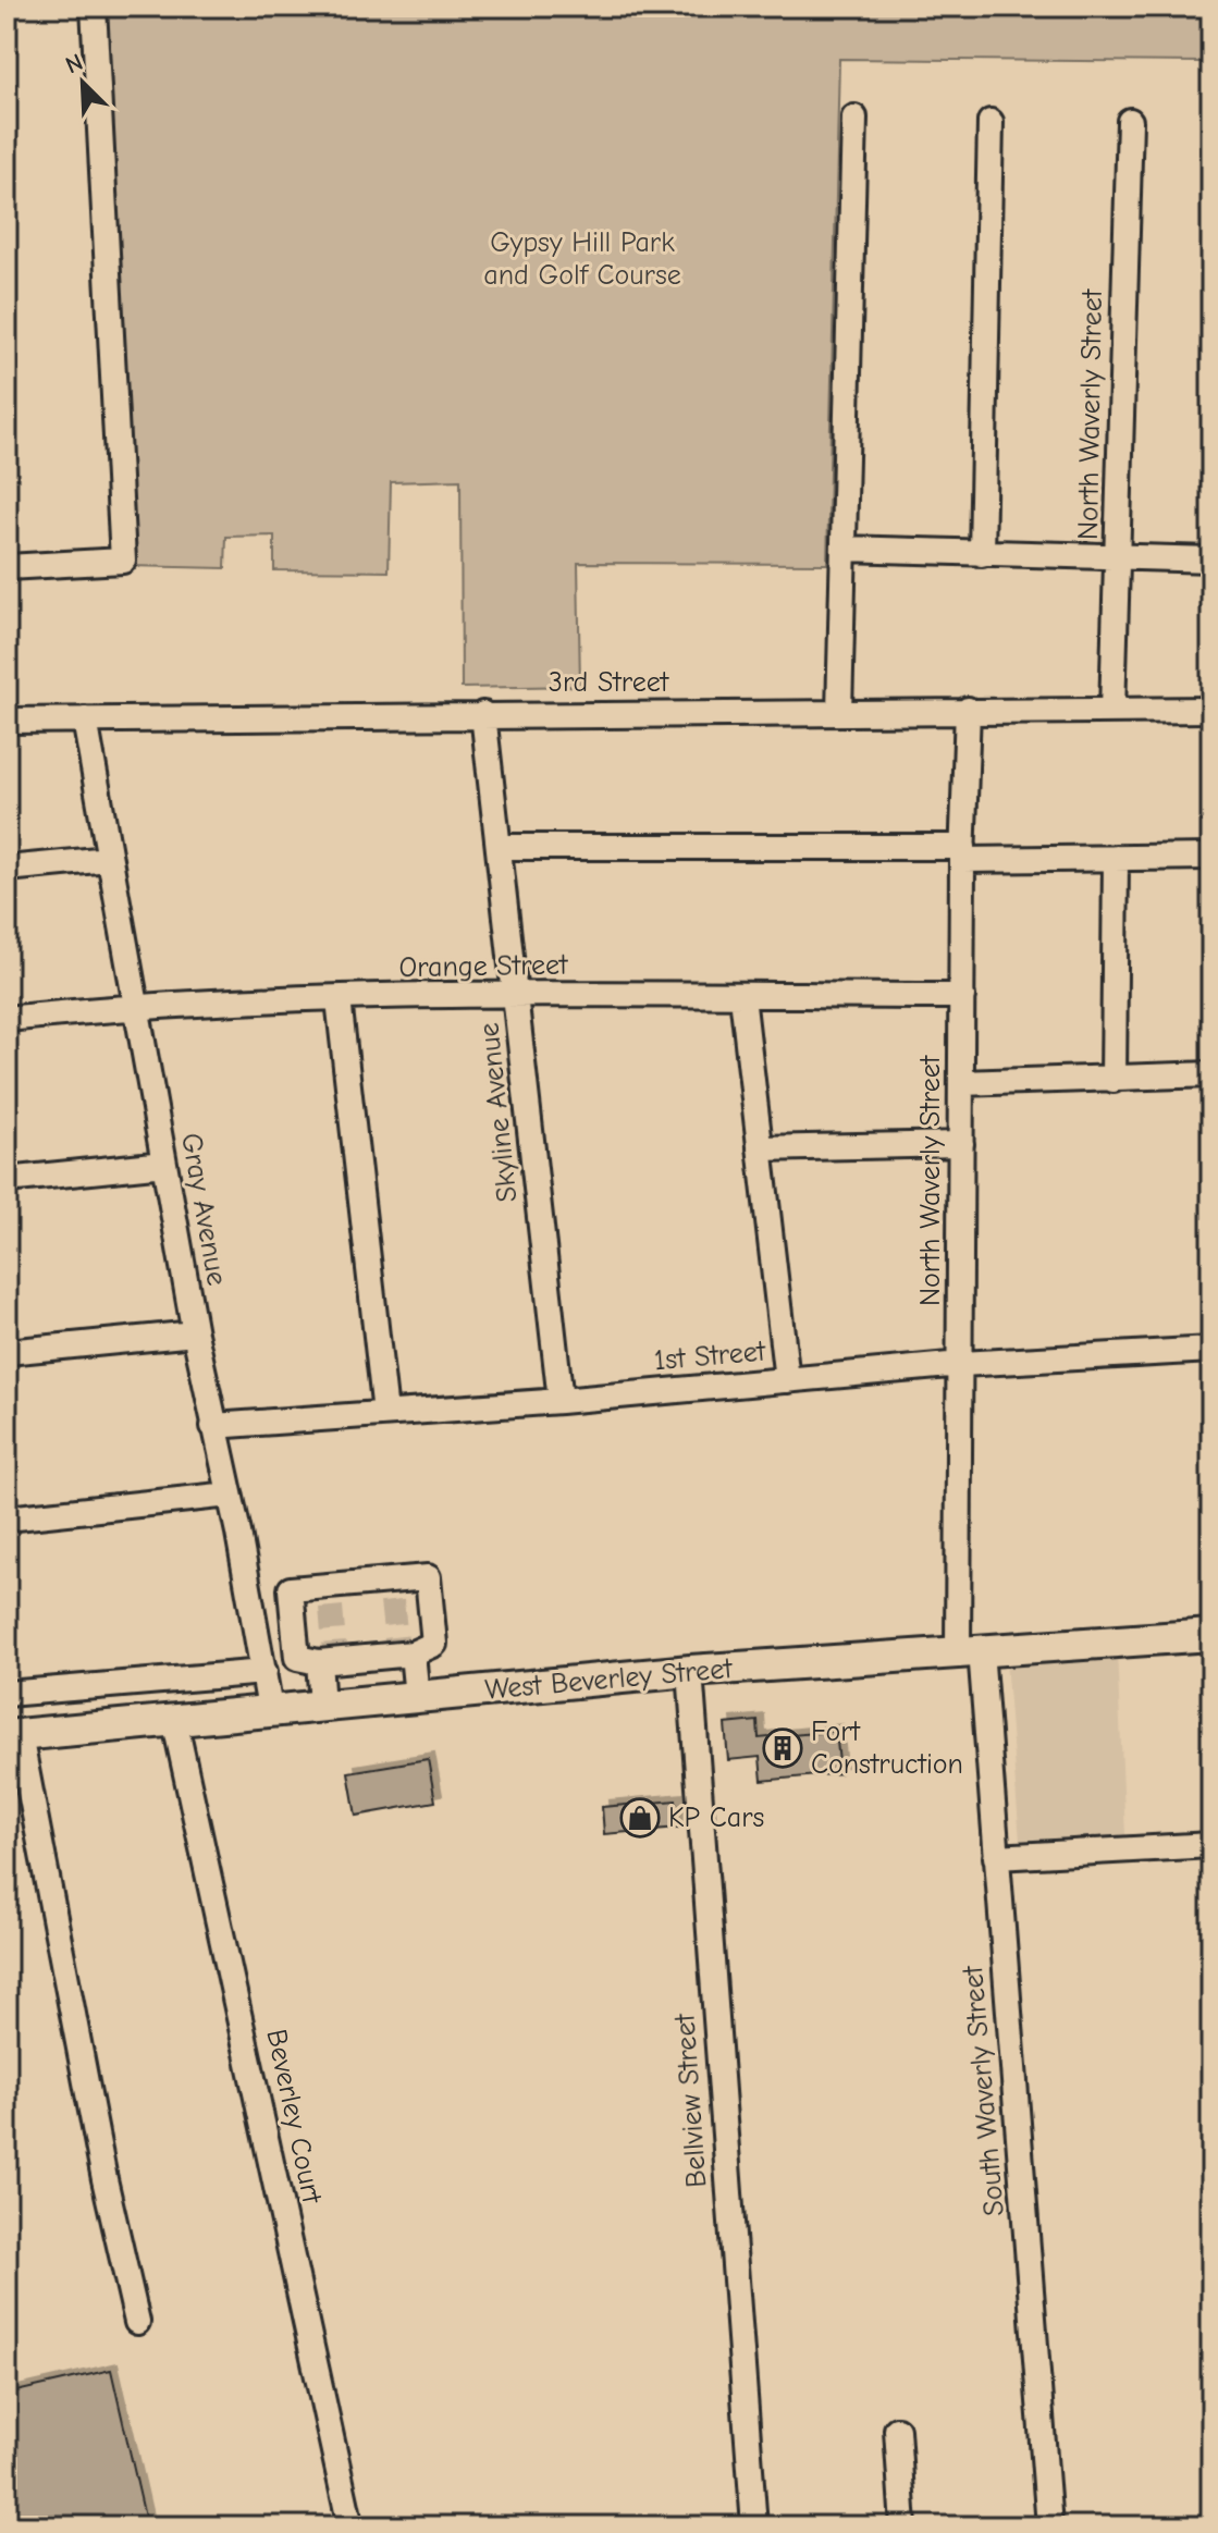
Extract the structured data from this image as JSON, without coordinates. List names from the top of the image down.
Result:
{
  "streets": {
    "main road": ["West Beverley Street"],
    "street": [
      "North Waverly Street",
      "3rd Street",
      "Orange Street",
      "Skyline Avenue",
      "Gray Avenue",
      "1st Street",
      "South Waverly Street",
      "Bellview Street",
      "Beverley Court"
    ]
  },
  "crossings": [
    ["North Waverly Street", "3rd Street"],
    ["North Waverly Street", "Orange Street"],
    ["North Waverly Street", "1st Street"],
    ["North Waverly Street", "West Beverley Street"],
    ["North Waverly Street", "South Waverly Street"],
    ["3rd Street", "Skyline Avenue"],
    ["3rd Street", "Gray Avenue"],
    ["Orange Street", "Skyline Avenue"],
    ["Orange Street", "Gray Avenue"],
    ["Skyline Avenue", "1st Street"],
    ["Gray Avenue", "1st Street"],
    ["Gray Avenue", "West Beverley Street"],
    ["West Beverley Street", "South Waverly Street"],
    ["West Beverley Street", "Bellview Street"],
    ["West Beverley Street", "Beverley Court"]
  ],
  "parks": ["Gypsy Hill Park and Golf Course"],
  "places": {
    "building": ["Fort Construction"],
    "shop": ["KP Cars"]
  },
  "north": "top left"
}
